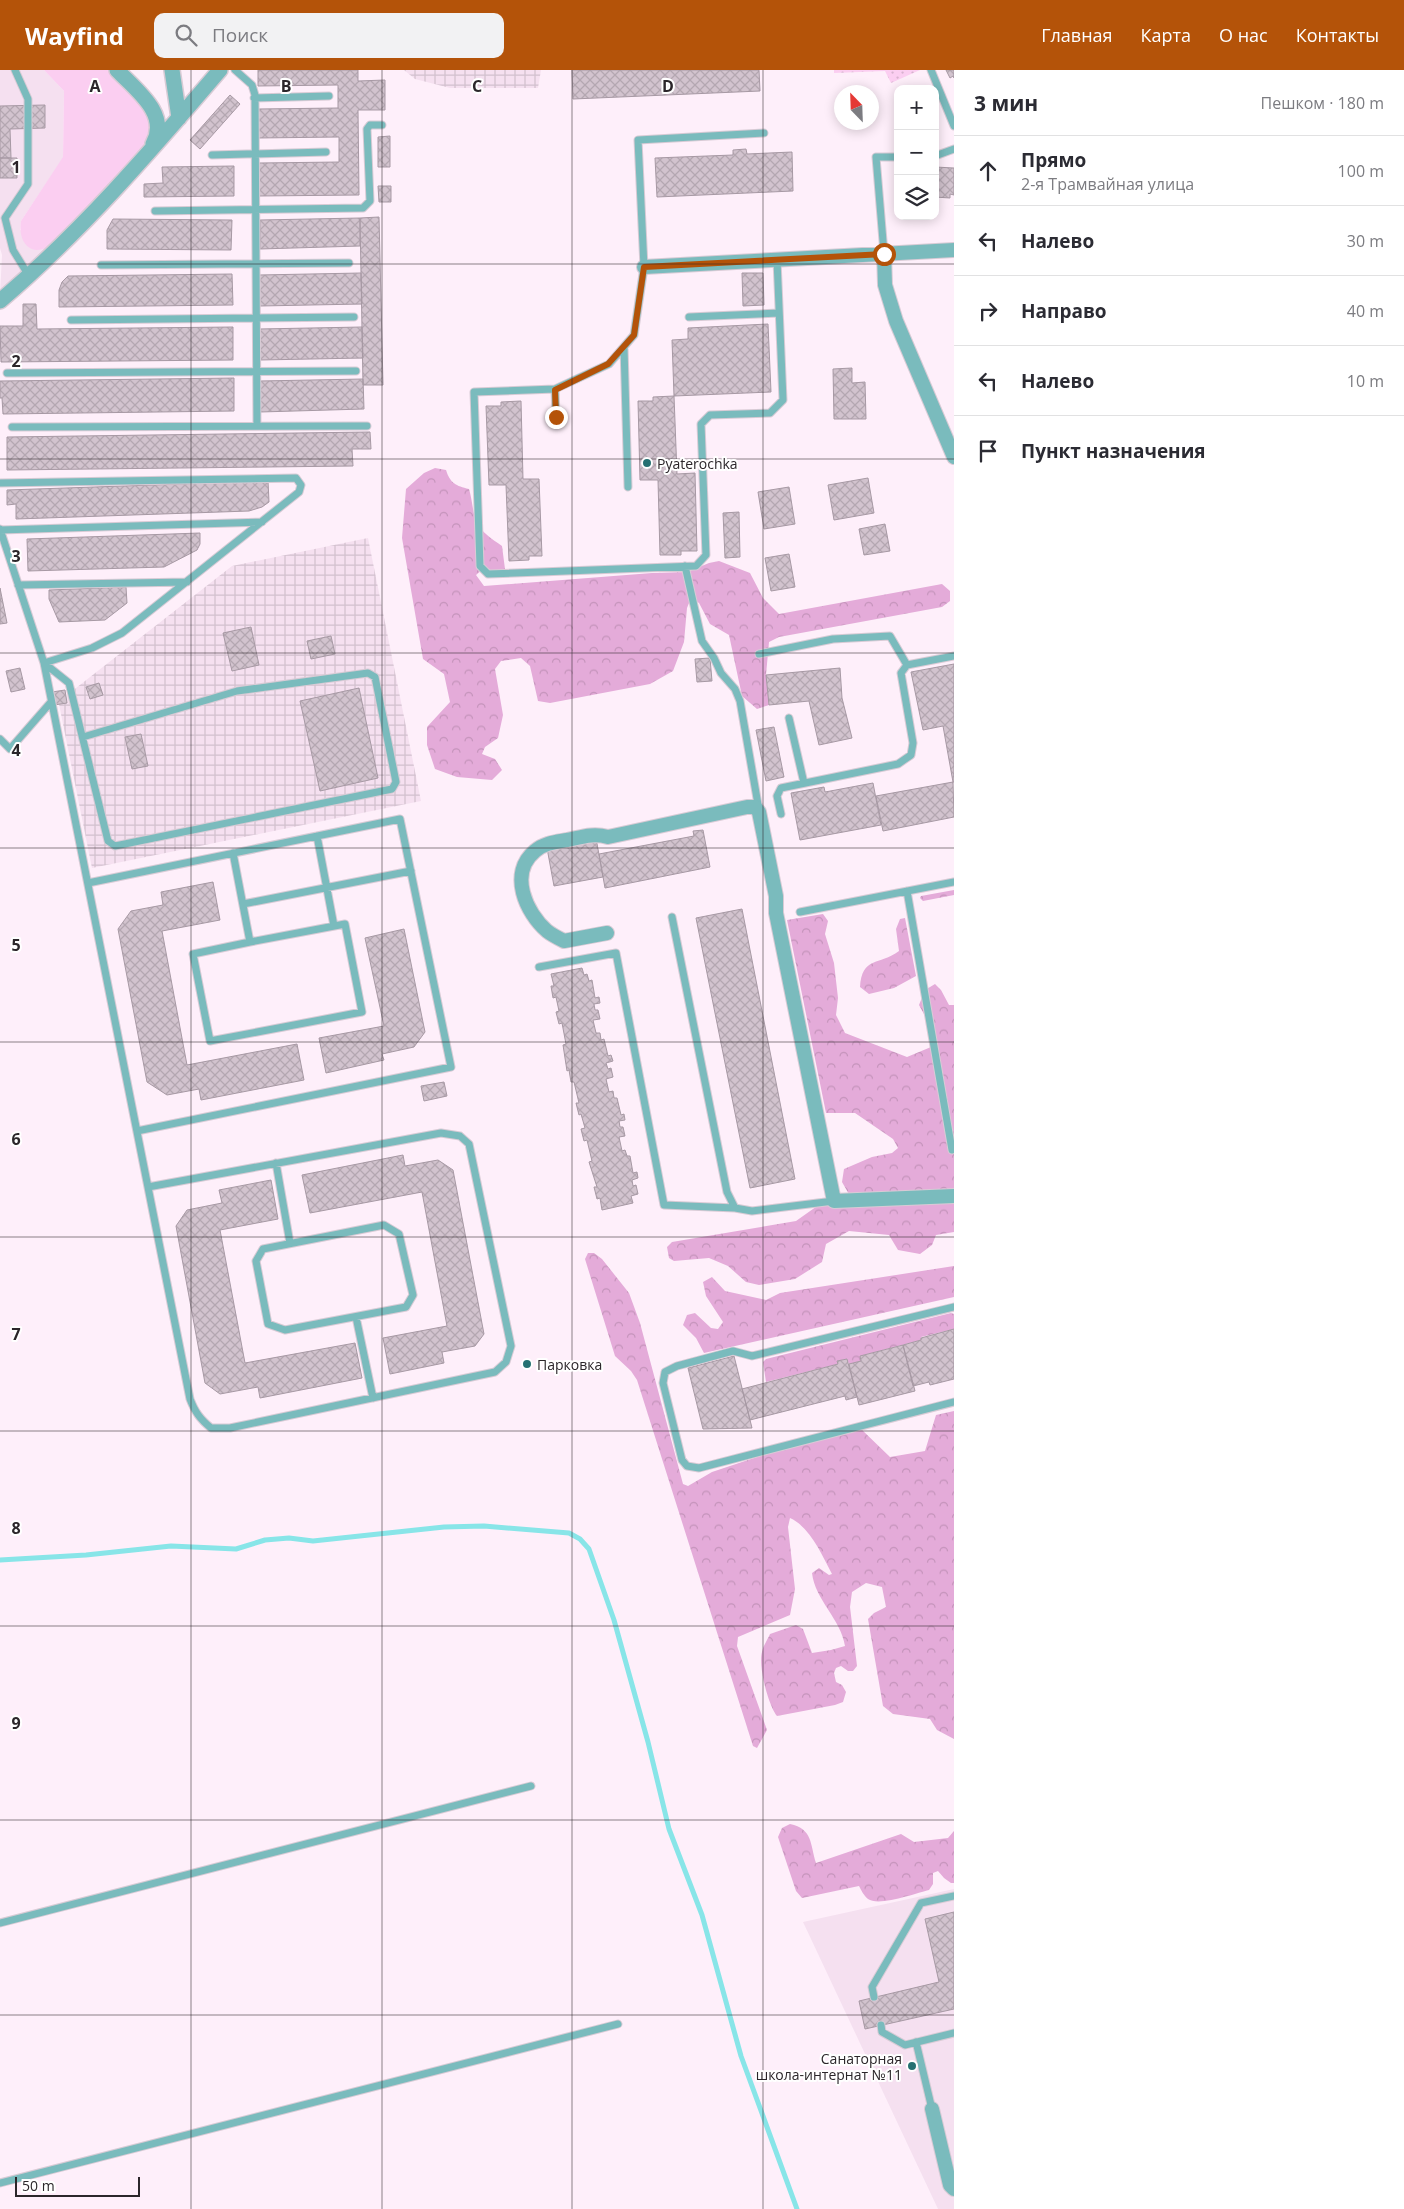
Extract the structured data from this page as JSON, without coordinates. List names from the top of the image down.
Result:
{
  "places": ["Pyaterochka", "Парковка", "Санаторная школа-интернат №11"],
  "scale_bar": "50 m",
  "north": "top left",
  "page": {
    "header": "Wayfind",
    "search": "Поиск",
    "nav": [
      "Главная",
      "Карта",
      "О нас",
      "Контакты"
    ],
    "heading": ["3 мин", "Пешком · 180 m"],
    "map_buttons": ["+", "−"],
    "list": [
      ["Прямо", "2-я Трамвайная улица", "100 m"],
      ["Налево", "30 m"],
      ["Направо", "40 m"],
      ["Налево", "10 m"],
      "Пункт назначения"
    ],
    "scale": "50 m"
  },
  "grid": {
    "columns": [
      "A",
      "B",
      "C",
      "D"
    ],
    "rows": [
      "1",
      "2",
      "3",
      "4",
      "5",
      "6",
      "7",
      "8",
      "9"
    ]
  }
}
